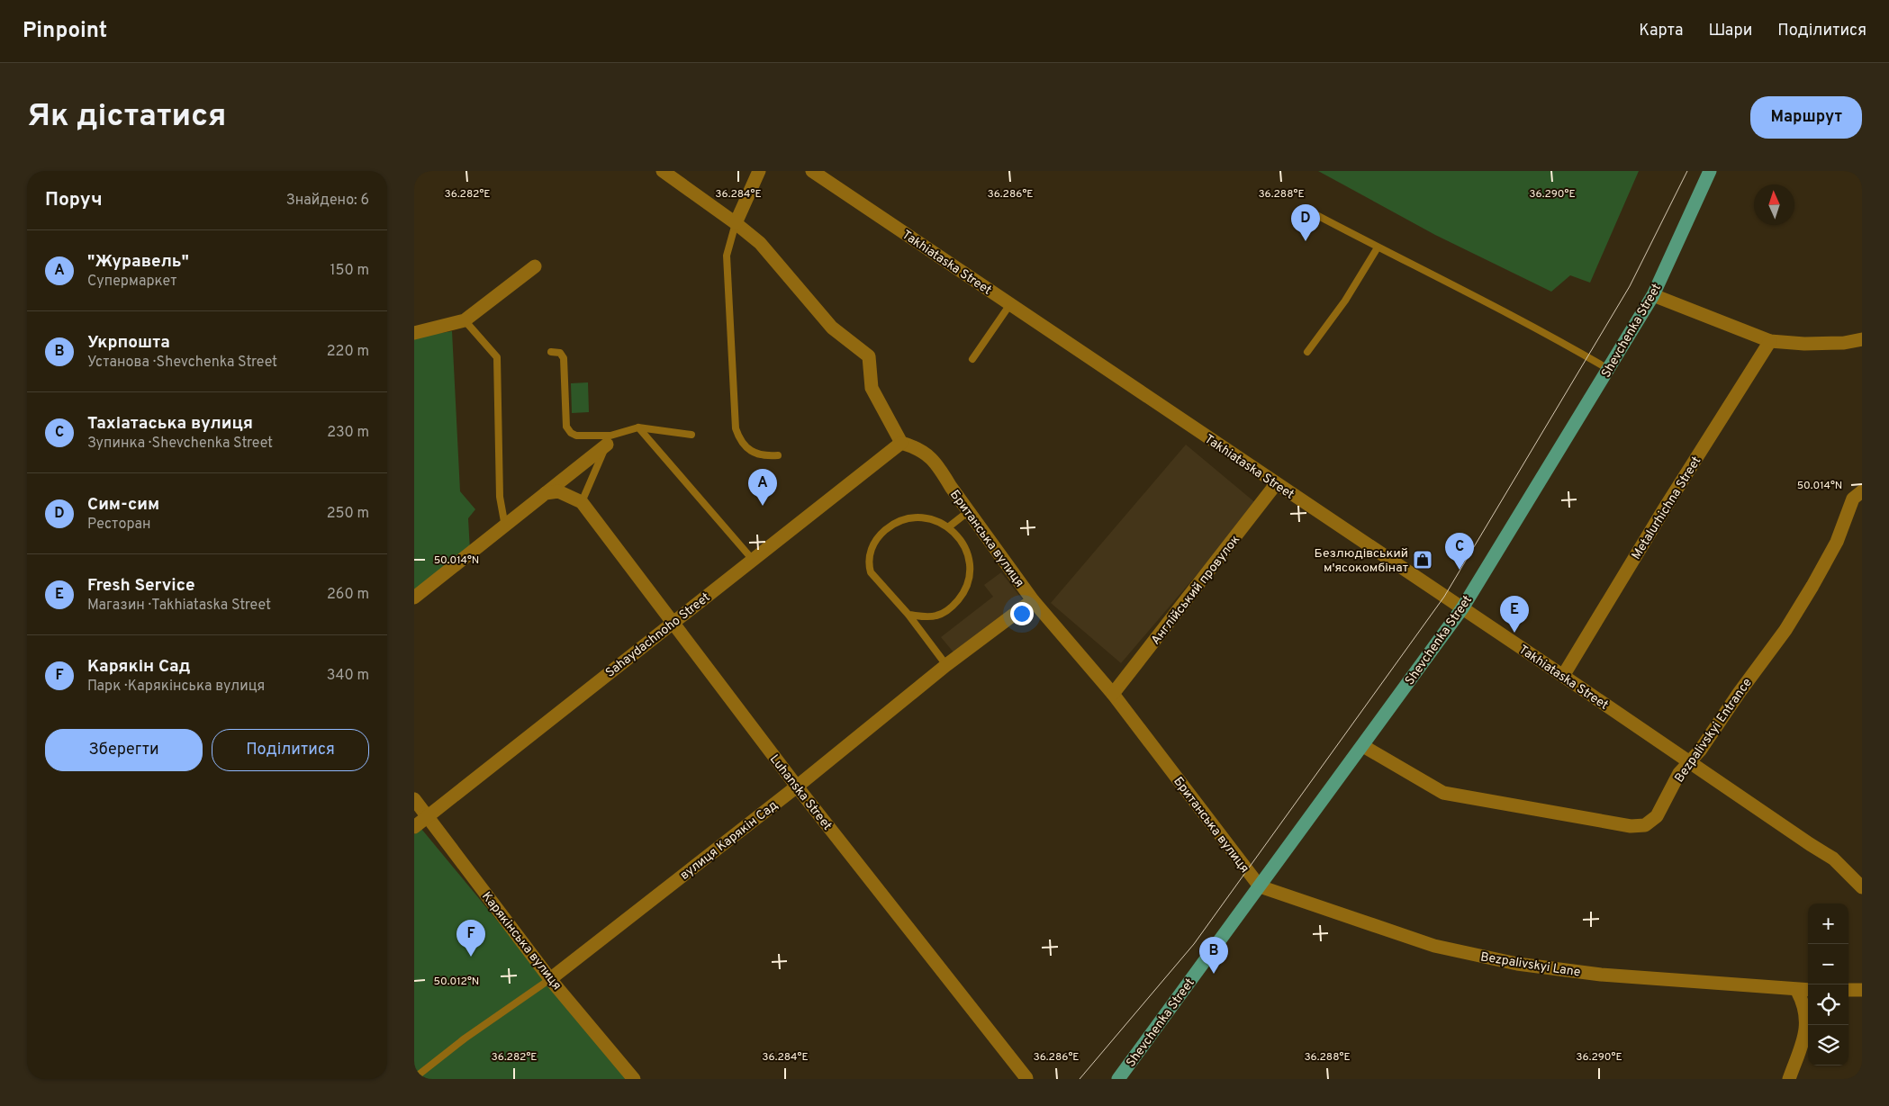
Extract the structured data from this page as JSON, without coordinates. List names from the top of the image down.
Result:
{
  "streets": {
    "main road": ["Shevchenka Street"],
    "street": [
      "Takhiataska Street",
      "Metalurhichna Street",
      "Британська вулиця",
      "Англійський провулок",
      "Sahaydachnoho Street",
      "Bezpalivskyi Entrance",
      "Luhanska Street",
      "вулиця Карякін Сад",
      "Карякінська вулиця",
      "Bezpalivskyi Lane"
    ]
  },
  "crossings": [
    ["Takhiataska Street", "Shevchenka Street"],
    ["Takhiataska Street", "Metalurhichna Street"],
    ["Takhiataska Street", "Англійський провулок"],
    ["Takhiataska Street", "Bezpalivskyi Entrance"],
    ["Shevchenka Street", "Британська вулиця"],
    ["Shevchenka Street", "Bezpalivskyi Entrance"],
    ["Shevchenka Street", "Bezpalivskyi Lane"],
    ["Британська вулиця", "Англійський провулок"],
    ["Британська вулиця", "Sahaydachnoho Street"],
    ["Британська вулиця", "вулиця Карякін Сад"],
    ["Британська вулиця", "Bezpalivskyi Lane"],
    ["Sahaydachnoho Street", "Luhanska Street"],
    ["Sahaydachnoho Street", "Карякінська вулиця"],
    ["Luhanska Street", "вулиця Карякін Сад"],
    ["вулиця Карякін Сад", "Карякінська вулиця"]
  ],
  "places": {
    "shop": ["Безлюдівський м'ясокомбінат"]
  },
  "north": "top",
  "page": {
    "header": "Pinpoint",
    "nav": ["Карта", "Шари", "Поділитися"],
    "buttons": [
      "Маршрут",
      ["Зберегти", "Поділитися"]
    ],
    "title": "Як дістатися",
    "heading": ["Поруч", "Знайдено: 6"],
    "pins": [
      "D",
      "A",
      "C",
      "E",
      "F",
      "B"
    ],
    "list": [
      {
        "mark": "A",
        "name": "\"Журавель\"",
        "note": "Супермаркет",
        "value": "150 m"
      },
      {
        "mark": "B",
        "name": "Укрпошта",
        "note": "Установа · Shevchenka Street",
        "value": "220 m"
      },
      {
        "mark": "C",
        "name": "Тахіатаська вулиця",
        "note": "Зупинка · Shevchenka Street",
        "value": "230 m"
      },
      {
        "mark": "D",
        "name": "Сим-сим",
        "note": "Ресторан",
        "value": "250 m"
      },
      {
        "mark": "E",
        "name": "Fresh Service",
        "note": "Магазин · Takhiataska Street",
        "value": "260 m"
      },
      {
        "mark": "F",
        "name": "Карякін Сад",
        "note": "Парк · Карякінська вулиця",
        "value": "340 m"
      }
    ],
    "map_buttons": ["+", "−"]
  },
  "coordinates": [
    "36.282°E",
    "36.284°E",
    "36.286°E",
    "36.288°E",
    "36.290°E",
    "50.014°N",
    "50.012°N"
  ]
}
